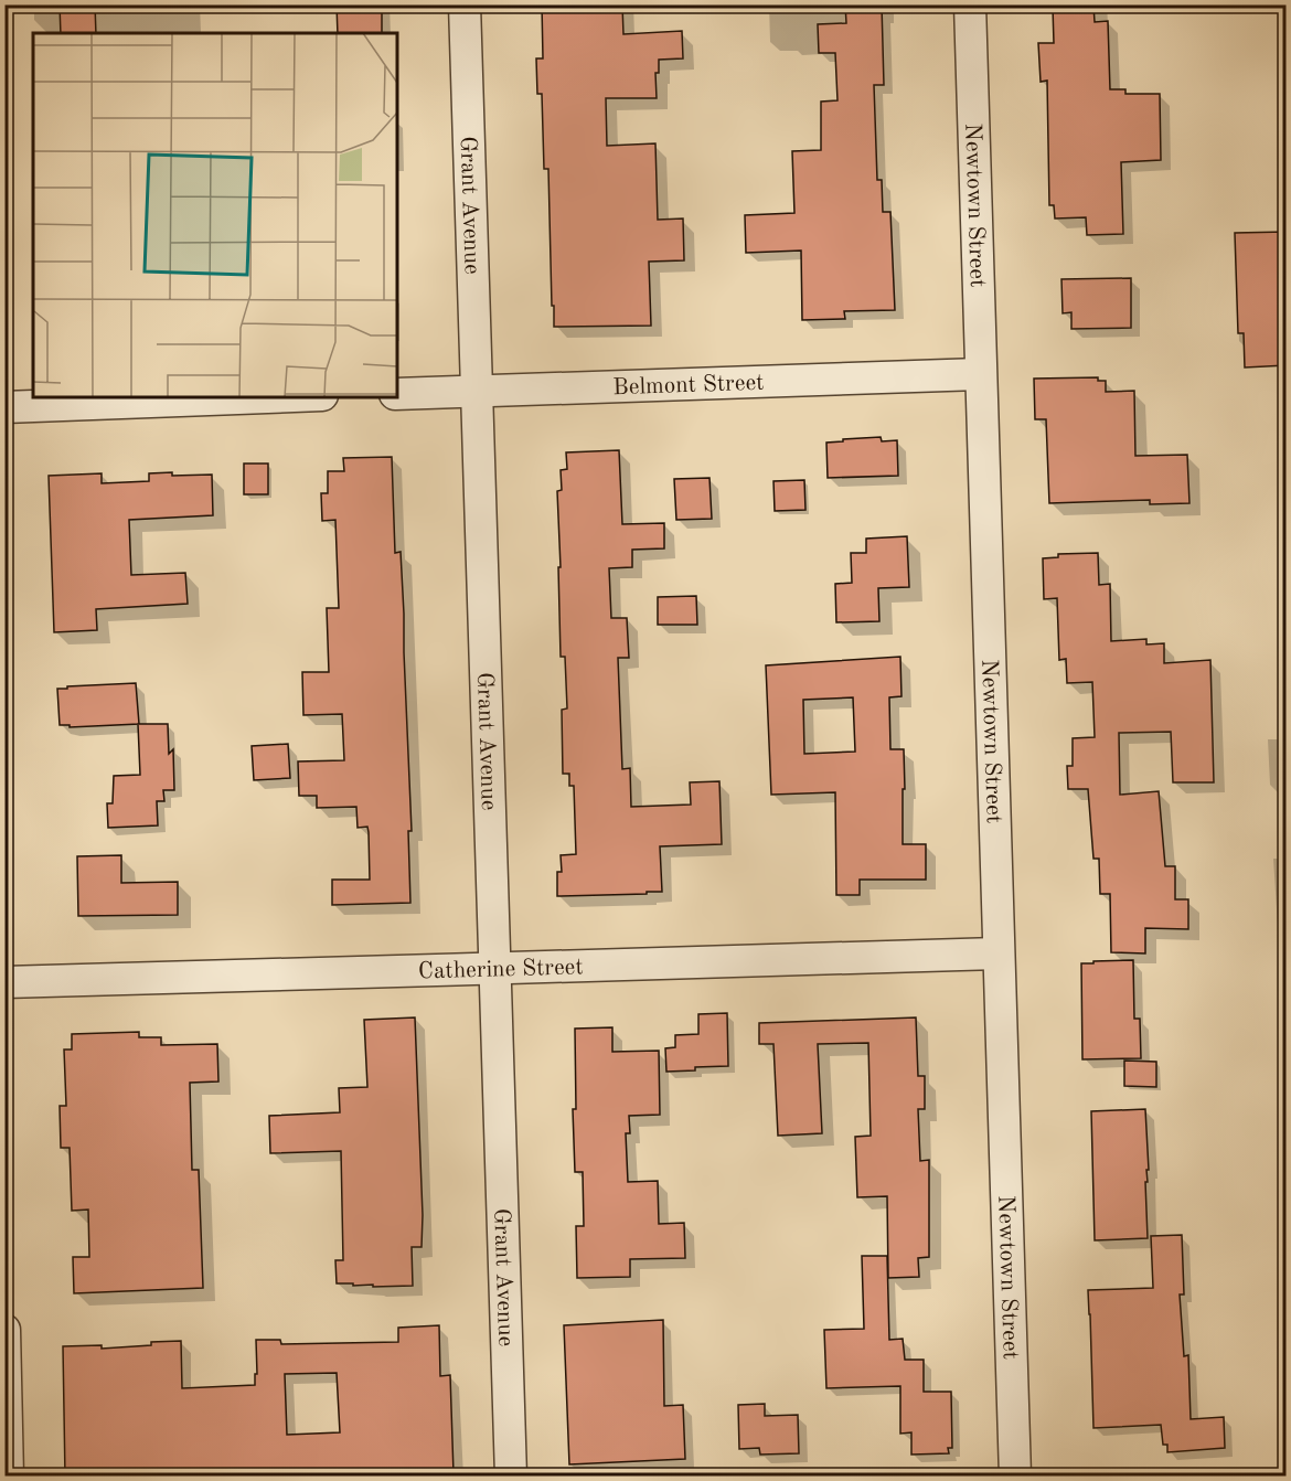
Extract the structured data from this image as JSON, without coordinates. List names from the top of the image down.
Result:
{
  "streets": {
    "street": [
      "Grant Avenue",
      "Newtown Street",
      "Belmont Street",
      "Catherine Street"
    ]
  },
  "crossings": [
    ["Grant Avenue", "Belmont Street"],
    ["Grant Avenue", "Catherine Street"],
    ["Newtown Street", "Belmont Street"],
    ["Newtown Street", "Catherine Street"]
  ]
}
